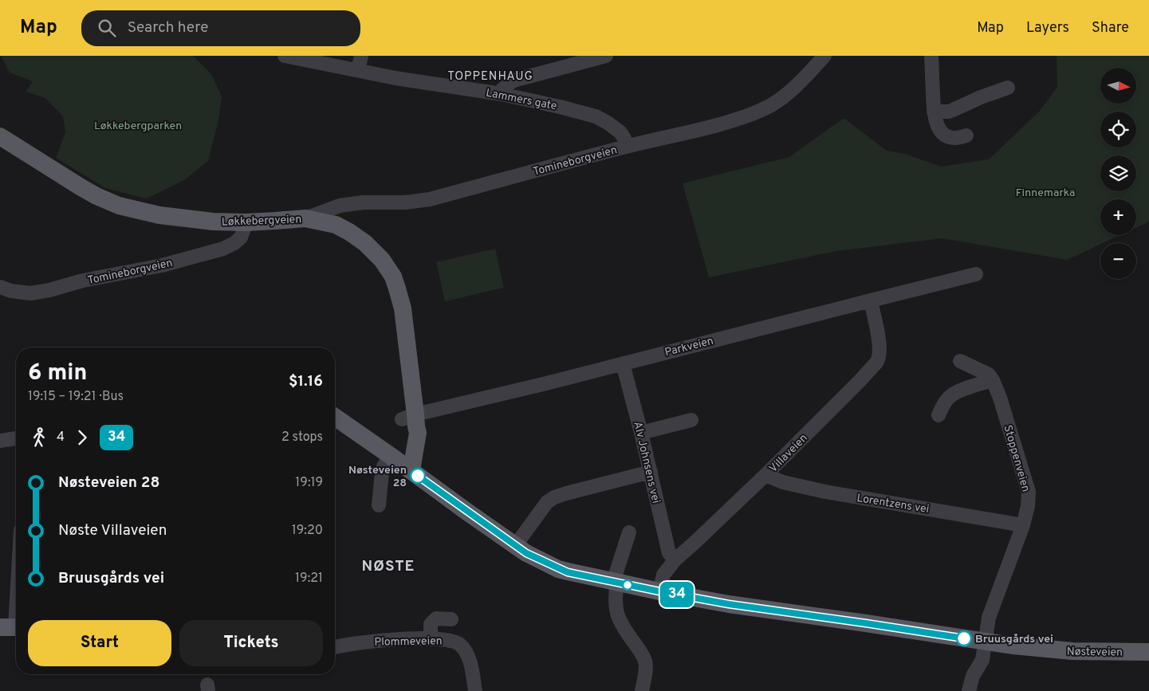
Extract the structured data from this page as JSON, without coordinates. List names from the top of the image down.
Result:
{
  "streets": {
    "main road": ["Løkkebergveien", "Nøsteveien"],
    "street": [
      "Lammers gate",
      "Tomineborgveien",
      "Parkveien",
      "Villaveien",
      "Stoppenveien",
      "Alv Johnsens vei",
      "Lorentzens vei",
      "Plommeveien"
    ]
  },
  "crossings": [
    ["Lammers gate", "Tomineborgveien"],
    ["Tomineborgveien", "Løkkebergveien"],
    ["Løkkebergveien", "Parkveien"],
    ["Parkveien", "Villaveien"],
    ["Parkveien", "Alv Johnsens vei"],
    ["Villaveien", "Alv Johnsens vei"],
    ["Villaveien", "Lorentzens vei"],
    ["Villaveien", "Nøsteveien"],
    ["Stoppenveien", "Lorentzens vei"],
    ["Stoppenveien", "Nøsteveien"]
  ],
  "districts": ["TOPPENHAUG", "NØSTE"],
  "parks": ["Løkkebergparken", "Finnemarka"],
  "places": ["Nøsteveien 28", "Bruusgårds vei"],
  "lines": ["bus line 34"],
  "north": "right",
  "page": {
    "header": "Map",
    "search": "Search here",
    "nav": ["Map", "Layers", "Share"],
    "on_map": "34",
    "map_buttons": ["+", "−"],
    "heading": ["6 min", "19:15 – 19:21 · Bus", "$1.16"],
    "legs": ["4", "34", "2 stops"],
    "list": [
      {
        "name": "Nøsteveien 28",
        "value": "19:19"
      },
      {
        "name": "Nøste Villaveien",
        "value": "19:20"
      },
      {
        "name": "Bruusgårds vei",
        "value": "19:21"
      }
    ],
    "buttons": ["Start", "Tickets"]
  }
}
